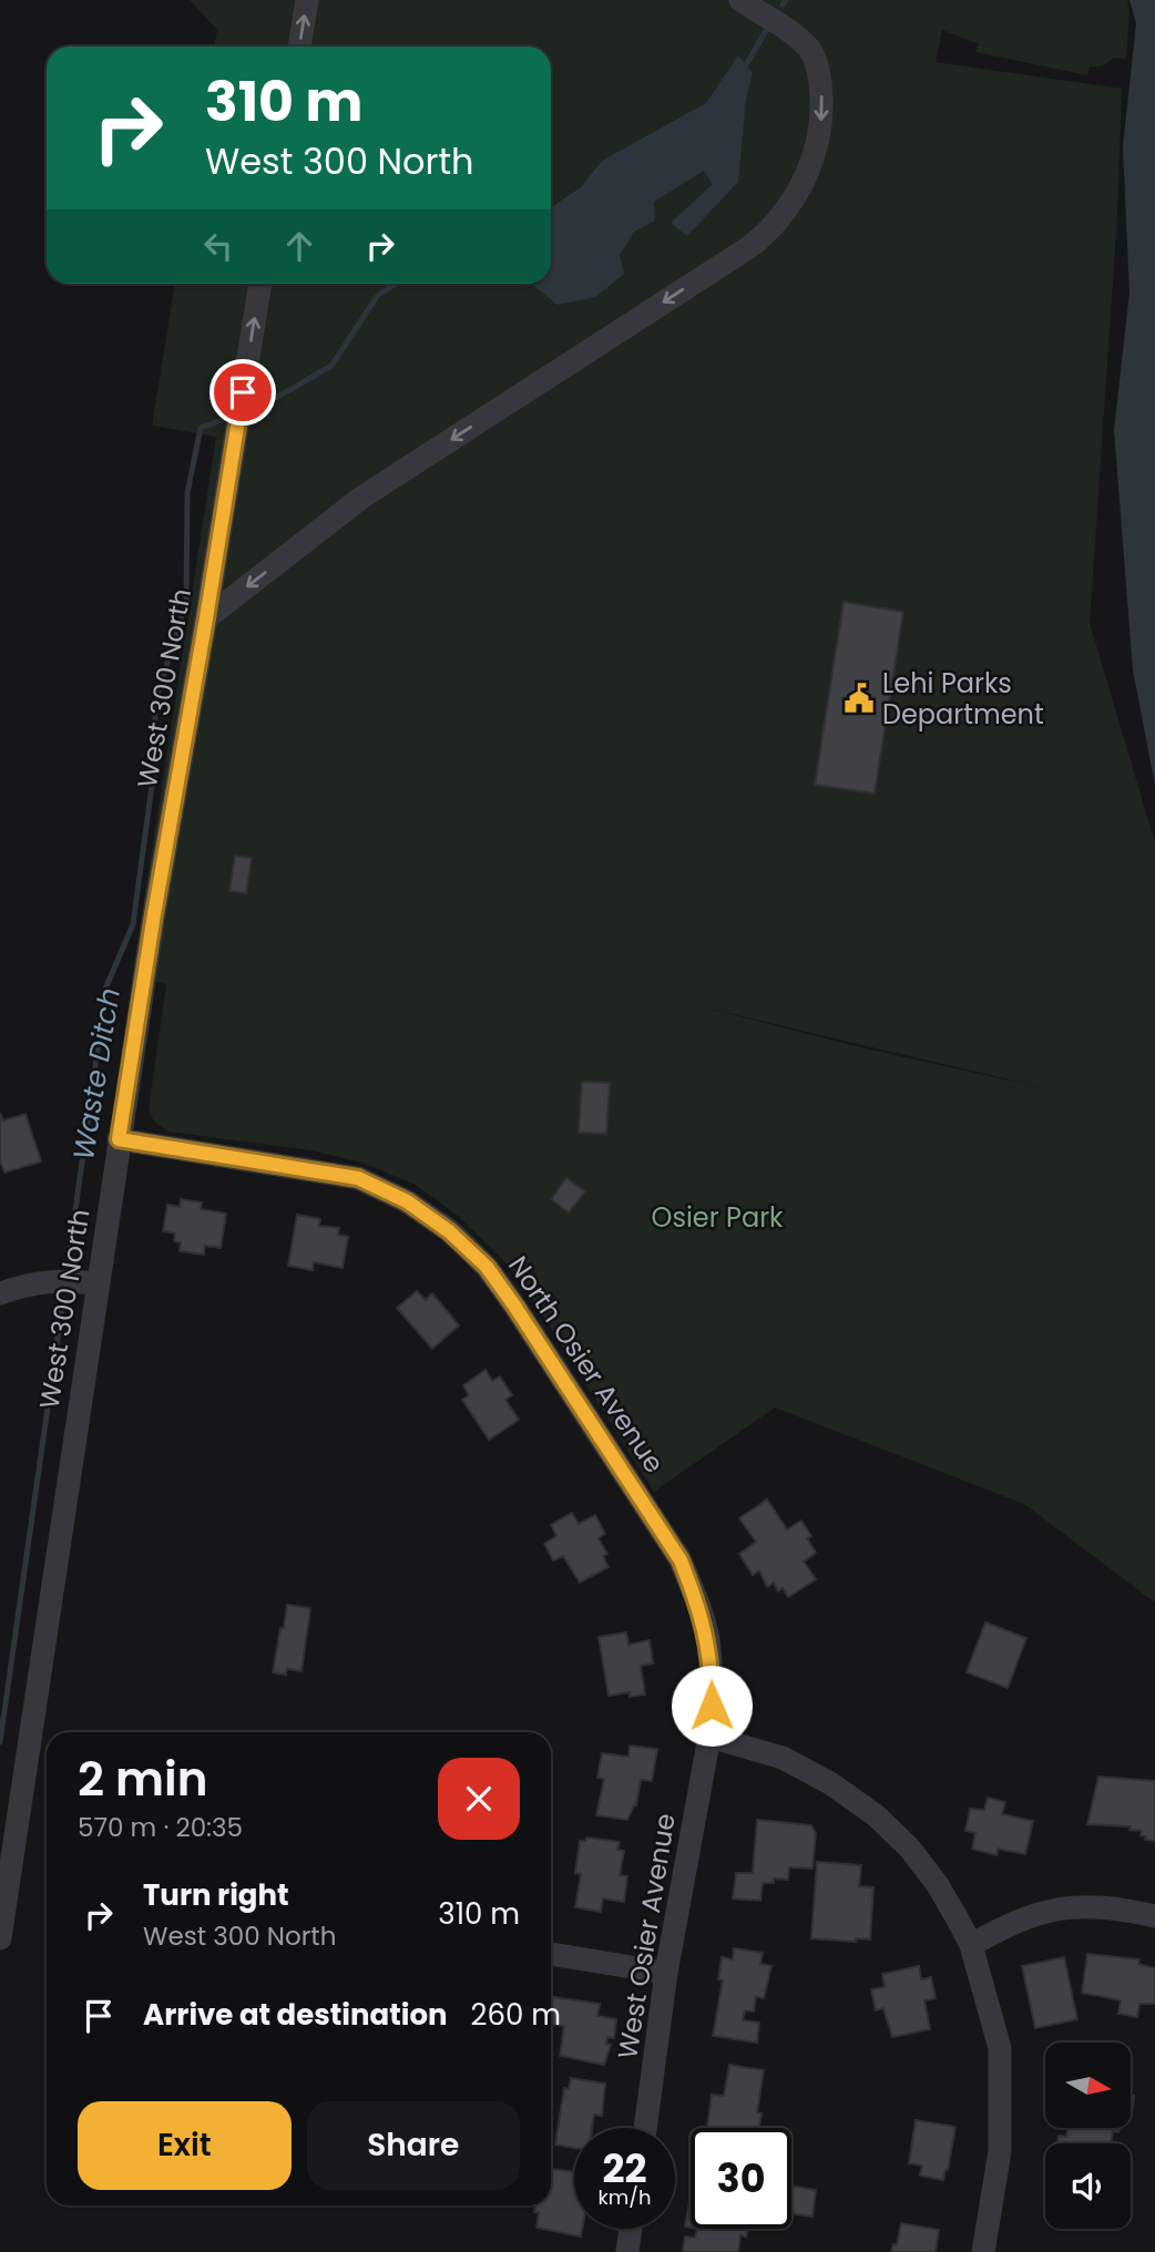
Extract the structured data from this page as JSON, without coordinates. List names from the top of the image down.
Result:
{
  "streets": {
    "street": ["West 300 North", "North Osier Avenue", "West Osier Avenue"]
  },
  "crossings": [
    ["West 300 North", "North Osier Avenue"],
    ["North Osier Avenue", "West Osier Avenue"]
  ],
  "water": ["Waste Ditch"],
  "parks": ["Osier Park"],
  "places": {
    "public building": ["Lehi Parks Department"]
  },
  "north": "right",
  "page": {
    "turn": ["310 m", "West 300 North"],
    "heading": ["2 min", "570 m · 20:35"],
    "list": [
      {
        "name": "Turn right",
        "note": "West 300 North",
        "value": "310 m"
      },
      {
        "name": "Arrive at destination",
        "value": "260 m"
      }
    ],
    "buttons": ["Exit", "Share"],
    "speed": "22 km/h",
    "limit": "30"
  }
}
